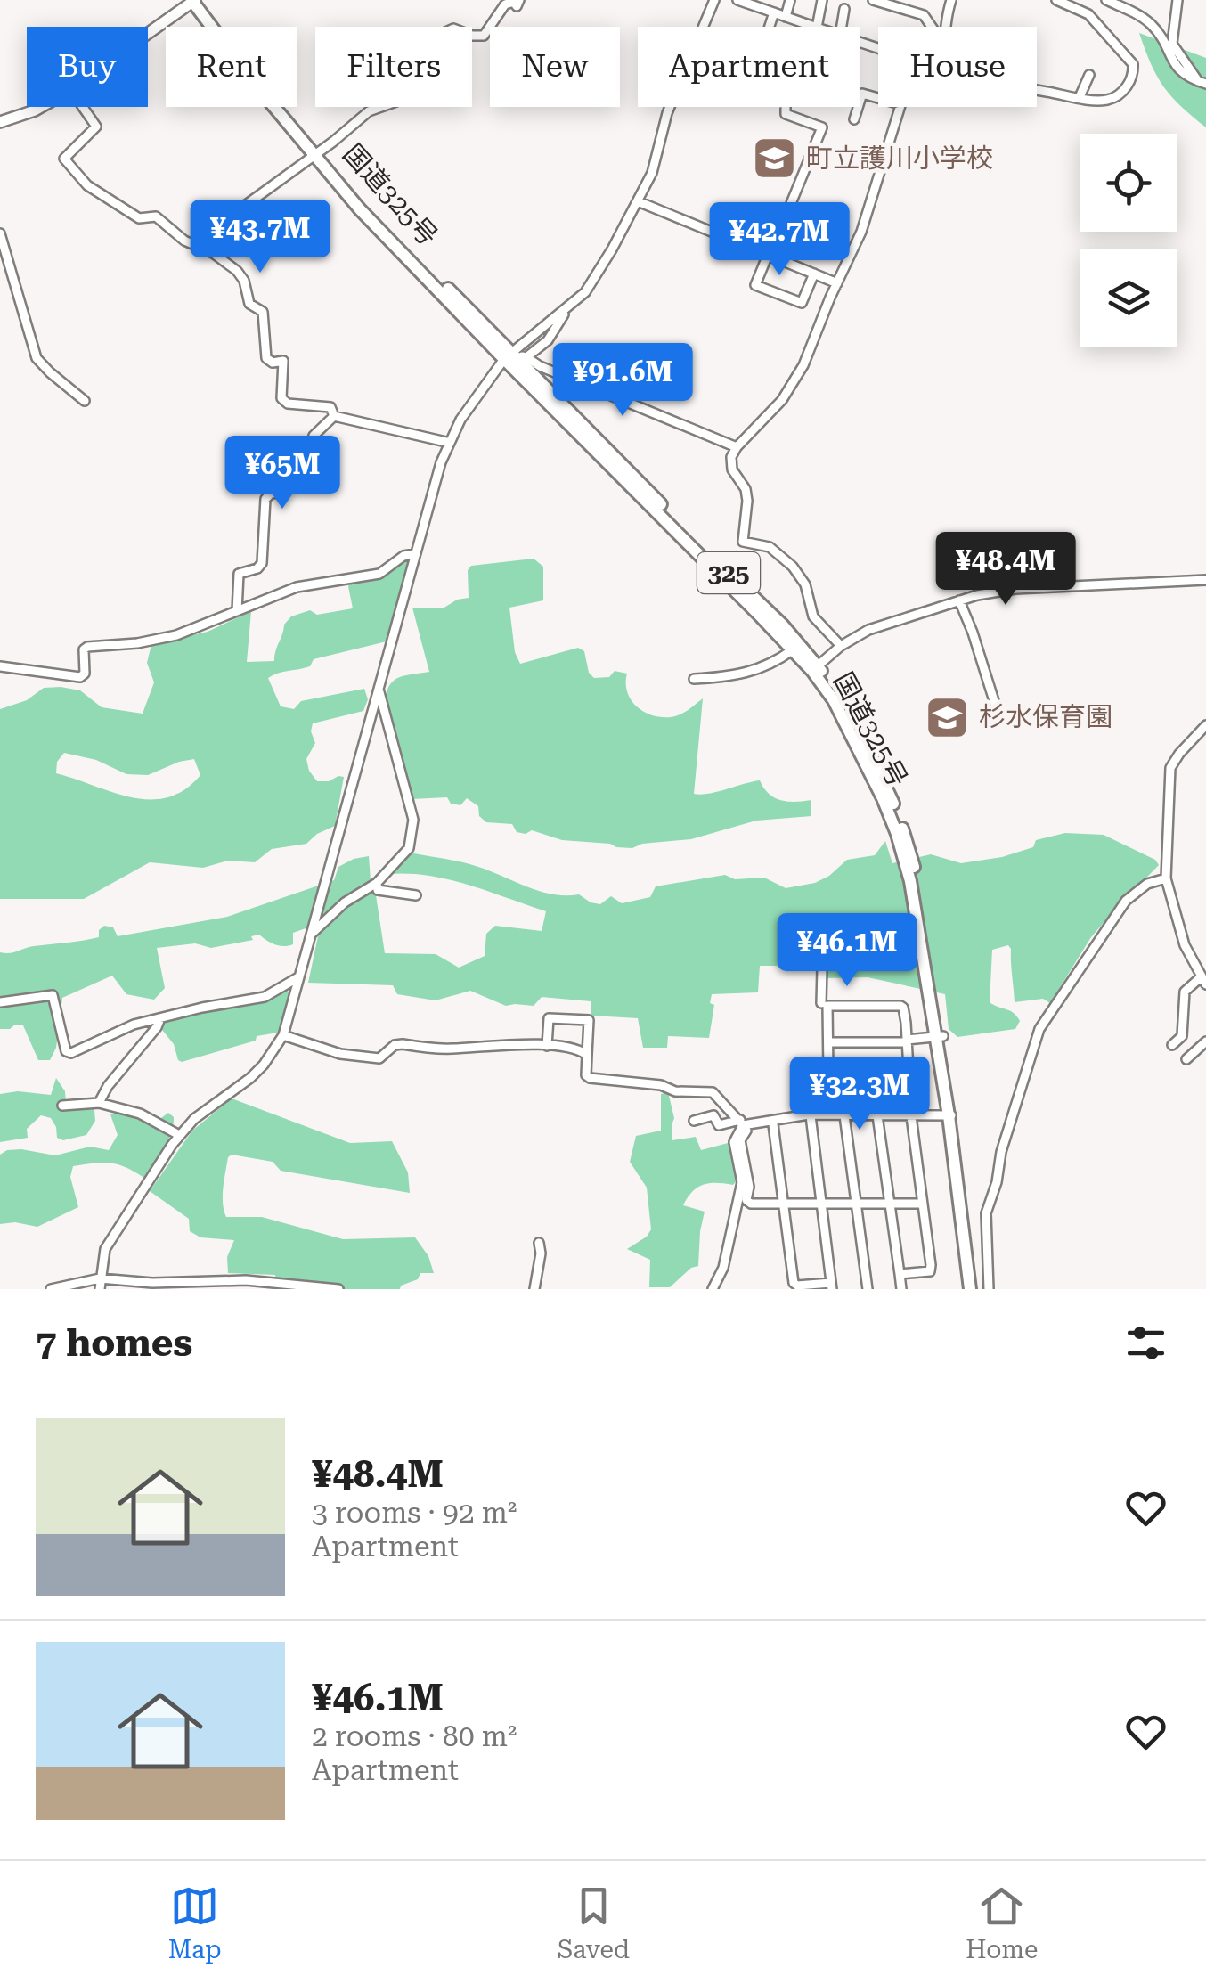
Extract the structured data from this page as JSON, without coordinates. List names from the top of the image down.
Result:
{
  "streets": {
    "highway": ["国道325号", "325"]
  },
  "places": {
    "school or university": ["町立護川小学校", "杉水保育園"]
  },
  "page": {
    "chip": [
      "Buy",
      "Rent",
      "Filters",
      "New",
      "Apartment",
      "House"
    ],
    "price": [
      "¥43.7M",
      "¥42.7M",
      "¥91.6M",
      "¥65M",
      "¥48.4M",
      "¥46.1M",
      "¥32.3M"
    ],
    "heading": "7 homes",
    "list": [
      {
        "name": "¥48.4M",
        "note": "3 rooms · 92 m² · Apartment"
      },
      {
        "name": "¥46.1M",
        "note": "2 rooms · 80 m² · Apartment"
      }
    ],
    "tabs": ["Map", "Saved", "Home"]
  }
}
